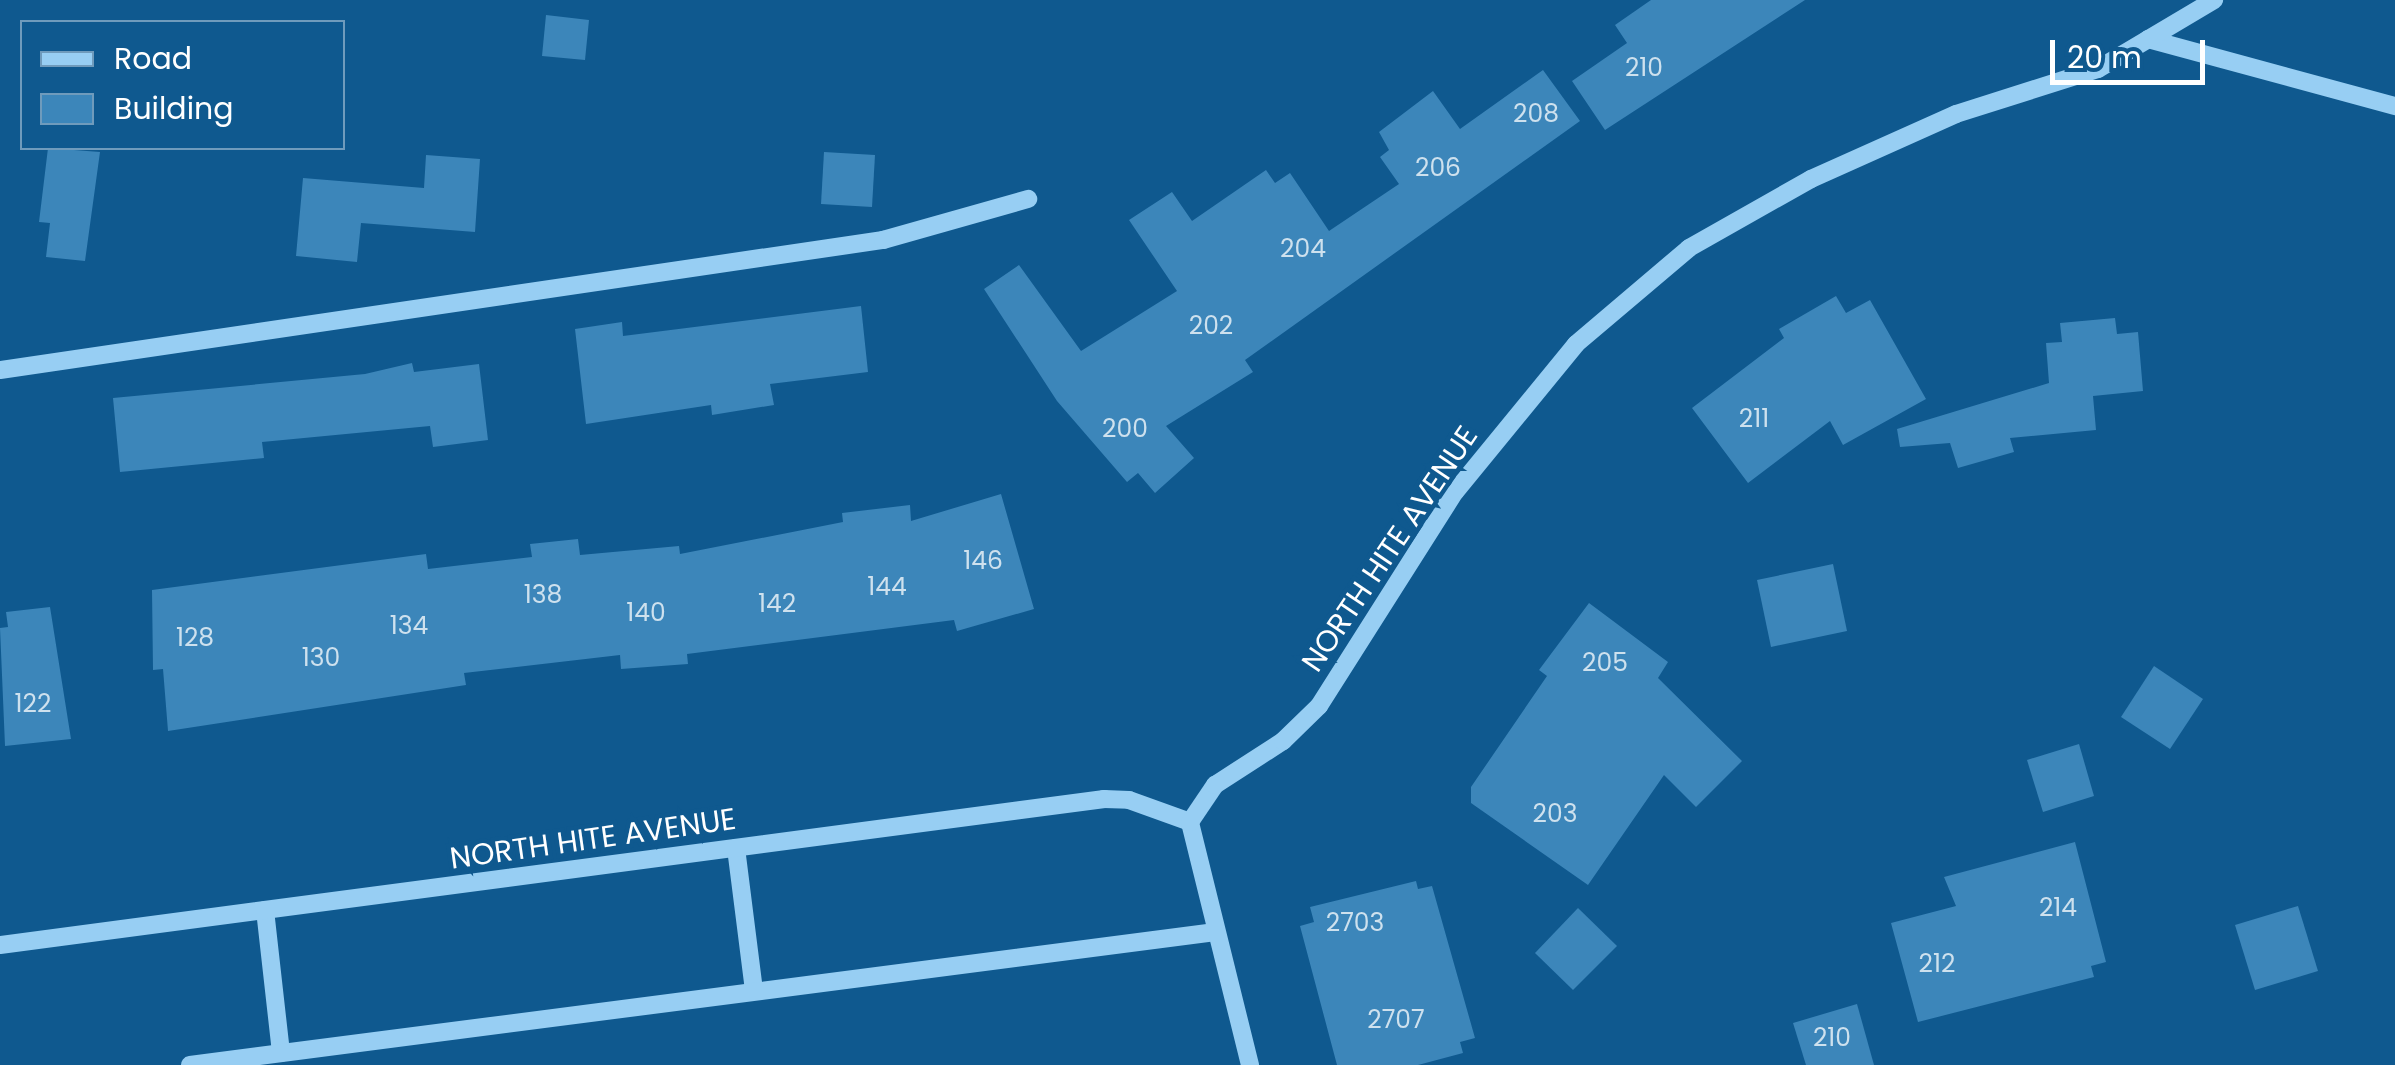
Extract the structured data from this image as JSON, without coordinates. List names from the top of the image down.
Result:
{
  "streets": {
    "street": ["NORTH HITE AVENUE"]
  },
  "house_numbers": [
    "210",
    "208",
    "206",
    "204",
    "202",
    "211",
    "200",
    "146",
    "144",
    "138",
    "142",
    "140",
    "134",
    "128",
    "130",
    "205",
    "122",
    "203",
    "214",
    "2703",
    "212",
    "2707",
    "210"
  ],
  "legend": ["Road", "Building"],
  "scale_bar": "20 m"
}
